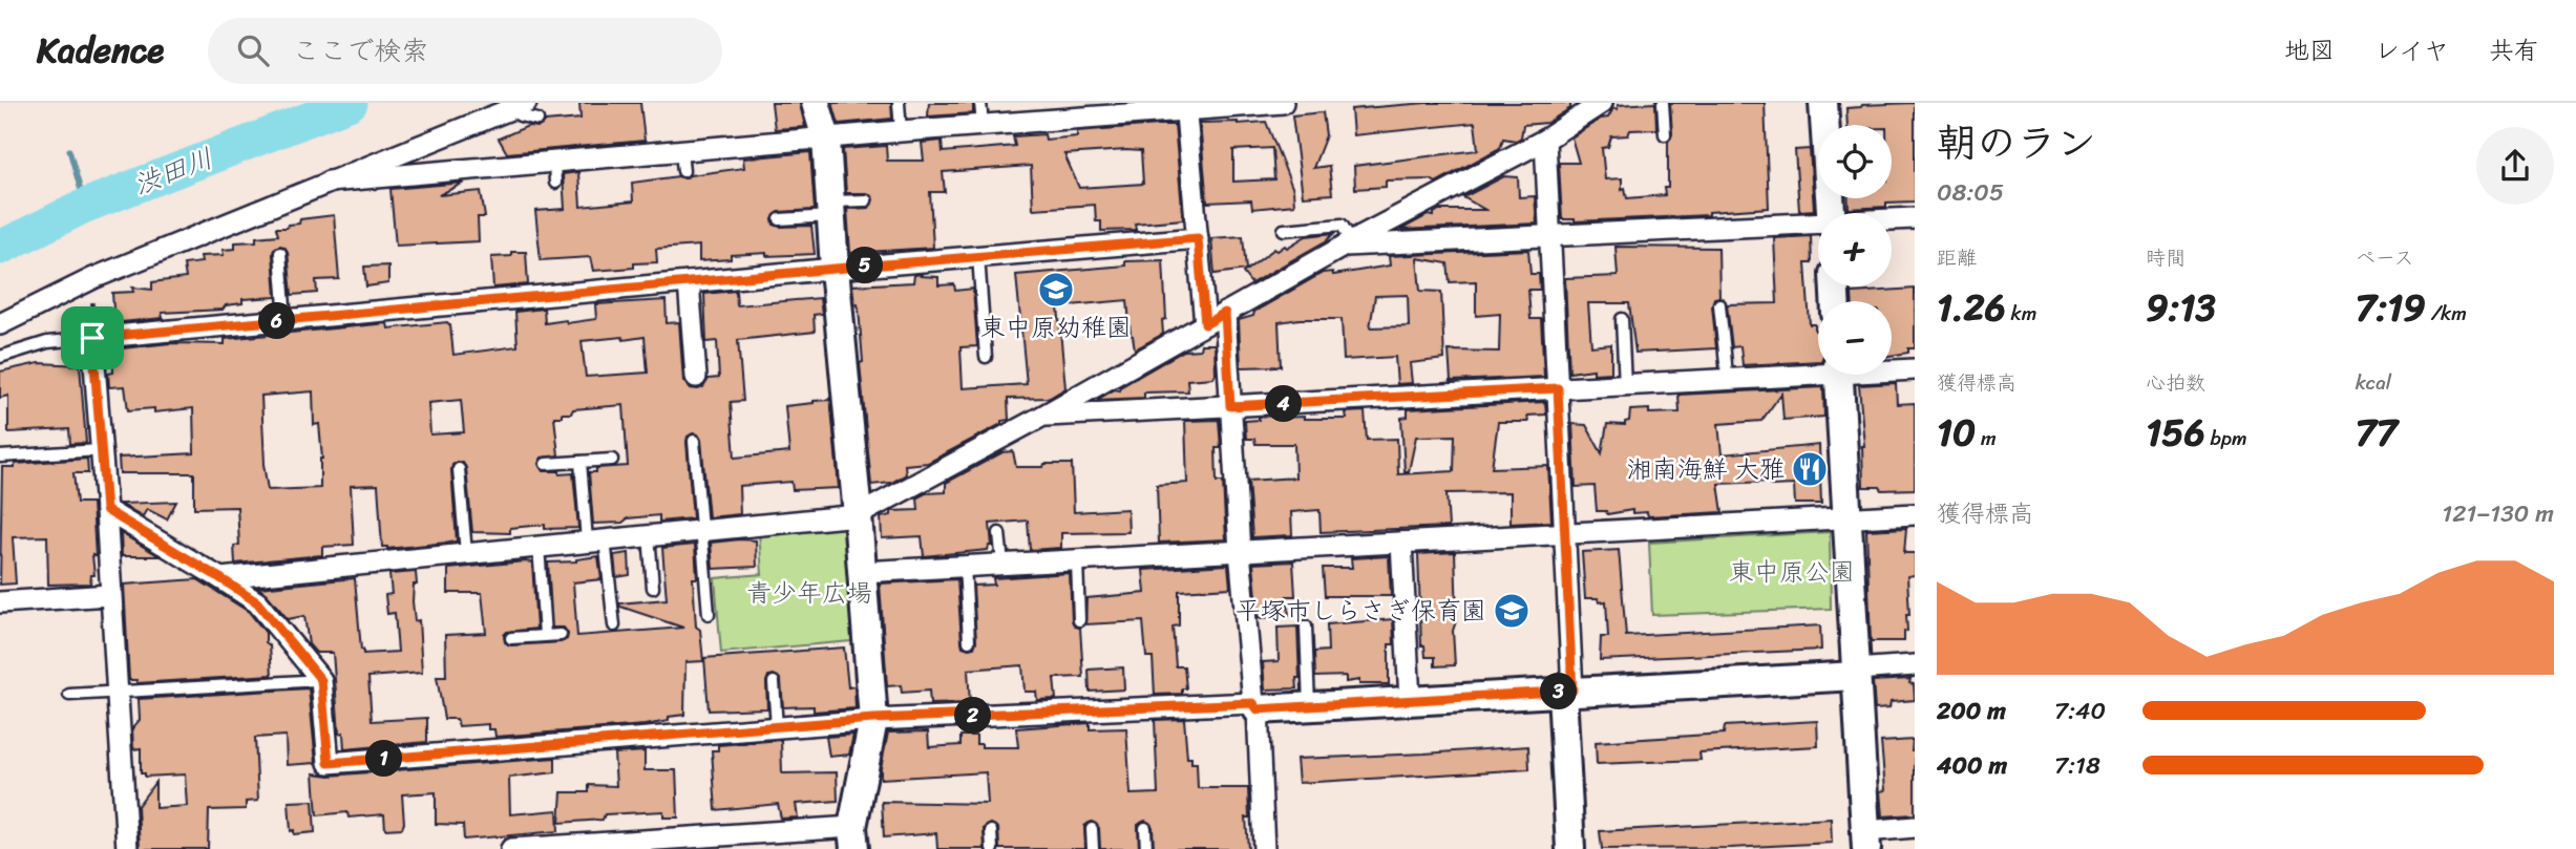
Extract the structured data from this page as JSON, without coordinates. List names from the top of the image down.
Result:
{
  "water": ["渋田川"],
  "parks": ["東中原公園", "青少年広場"],
  "places": {
    "school or university": ["東中原幼稚園", "平塚市しらさぎ保育園"],
    "restaurant": ["湘南海鮮 大雅"]
  },
  "page": {
    "header": "Kadence",
    "search": "ここで検索",
    "nav": ["地図", "レイヤ", "共有"],
    "heading": ["朝のラン", "08:05"],
    "map_buttons": ["+", "−"],
    "stats": [
      ["距離", "1.26 km"],
      ["時間", "9:13"],
      ["ペース", "7:19 /km"],
      ["獲得標高", "10 m"],
      ["心拍数", "156 bpm"],
      ["kcal", "77"]
    ],
    "pins": [
      "5",
      "6",
      "4",
      "3",
      "2",
      "1"
    ],
    "chart": ["獲得標高", "121–130 m"],
    "list": [
      {
        "name": "200 m",
        "note": "7:40"
      },
      {
        "name": "400 m",
        "note": "7:18"
      }
    ]
  }
}
